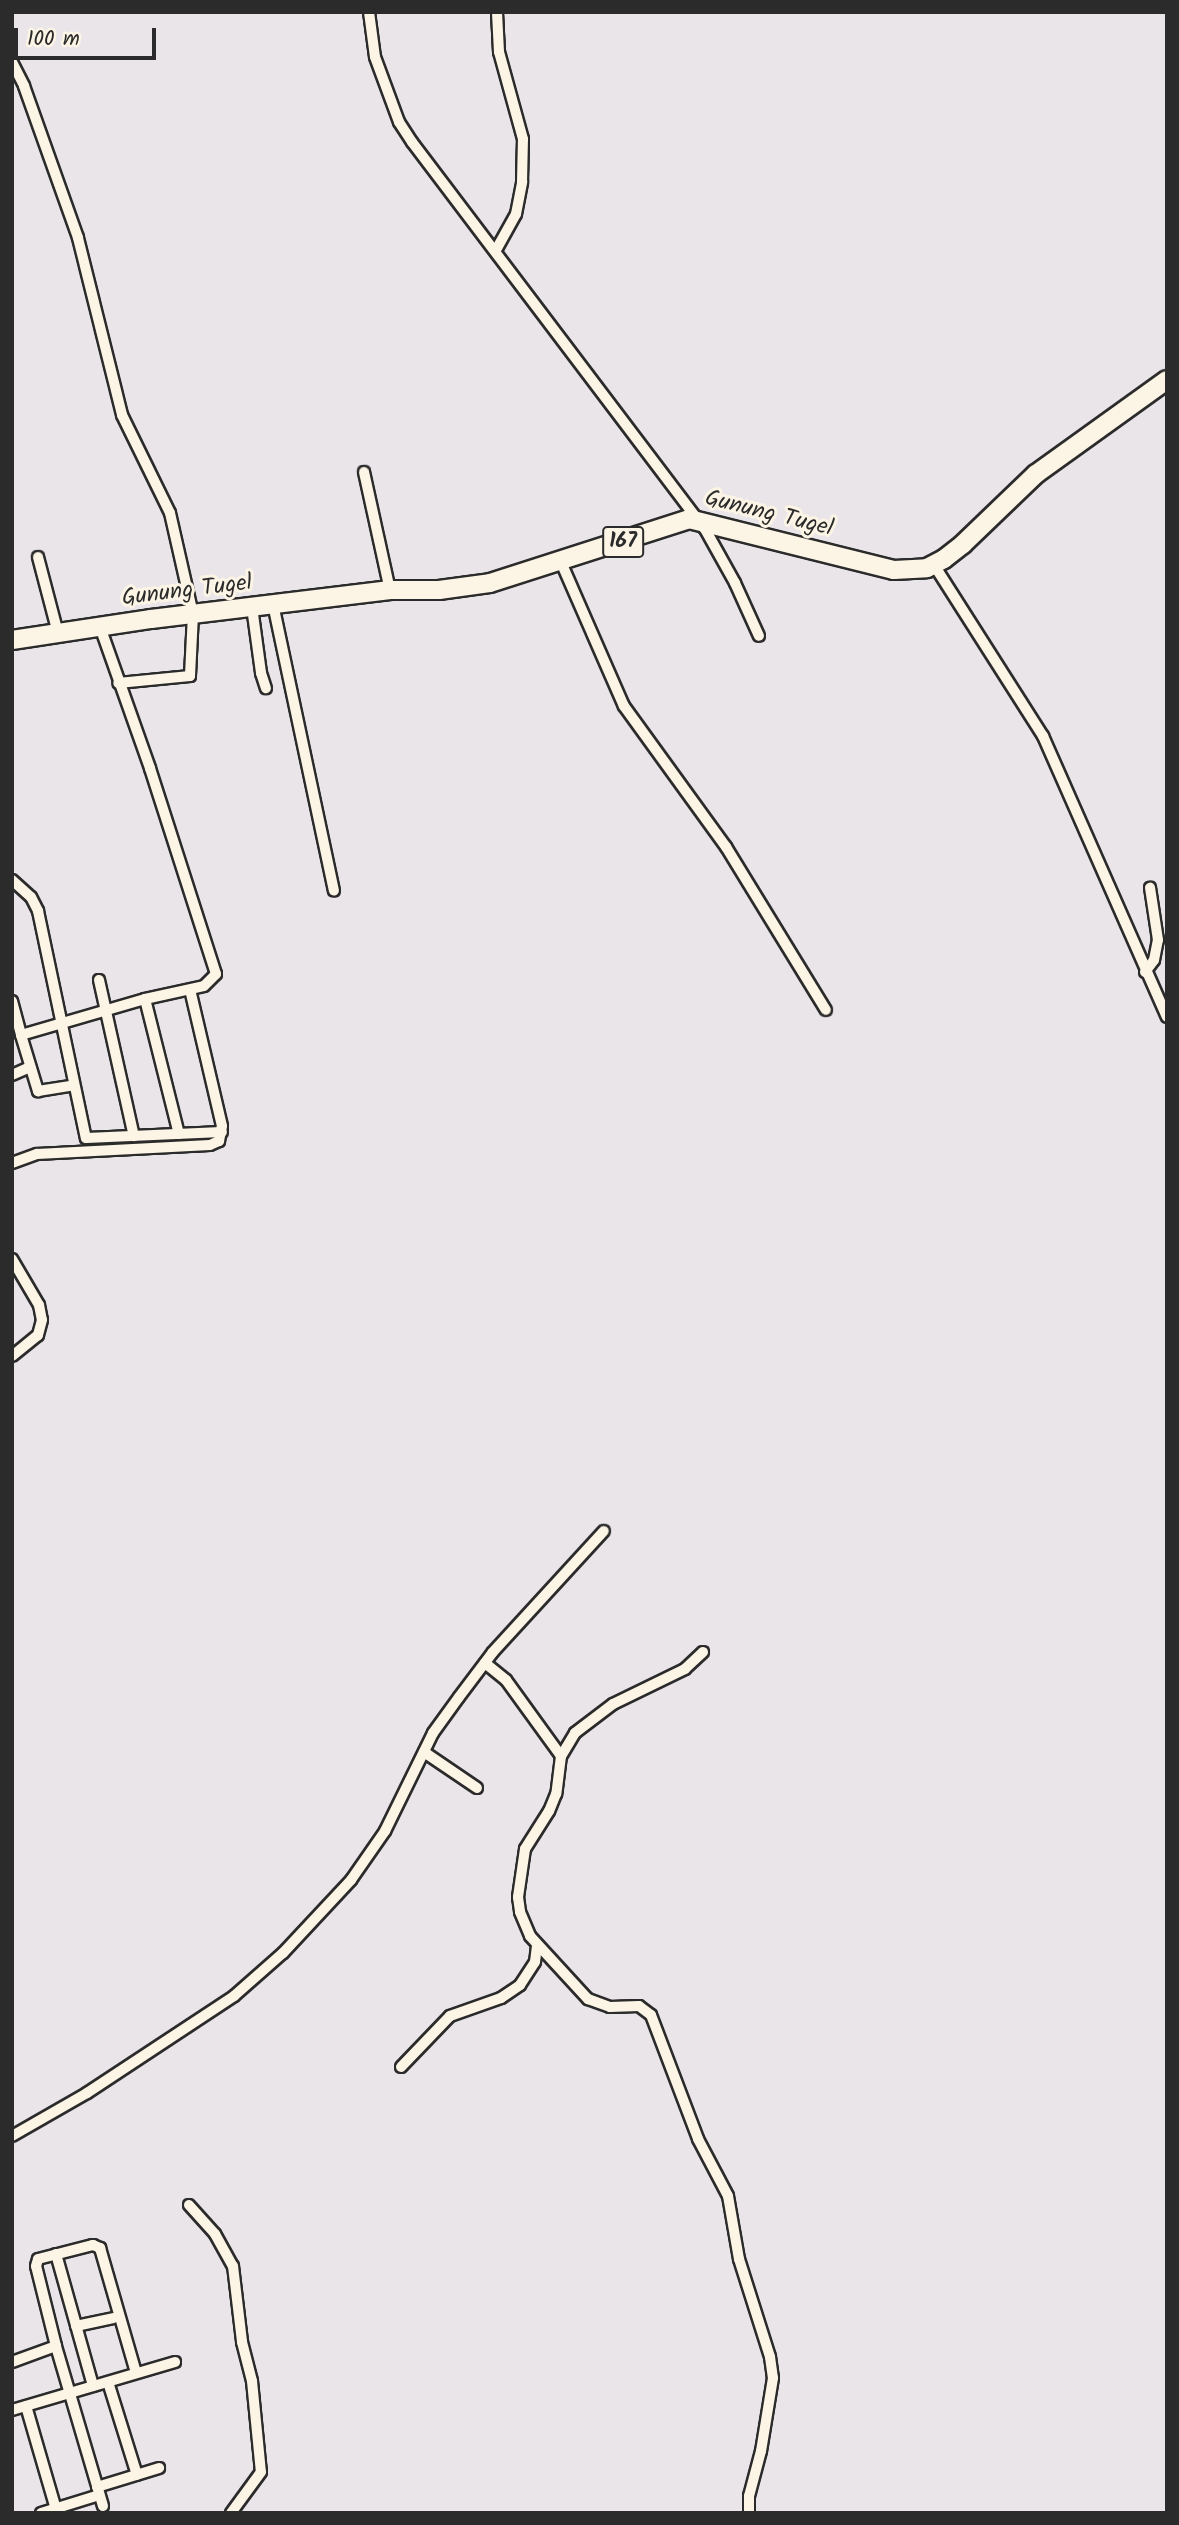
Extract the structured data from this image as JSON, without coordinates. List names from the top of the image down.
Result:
{
  "streets": {
    "main road": ["Gunung Tugel", "167"]
  },
  "scale_bar": "100 m"
}
